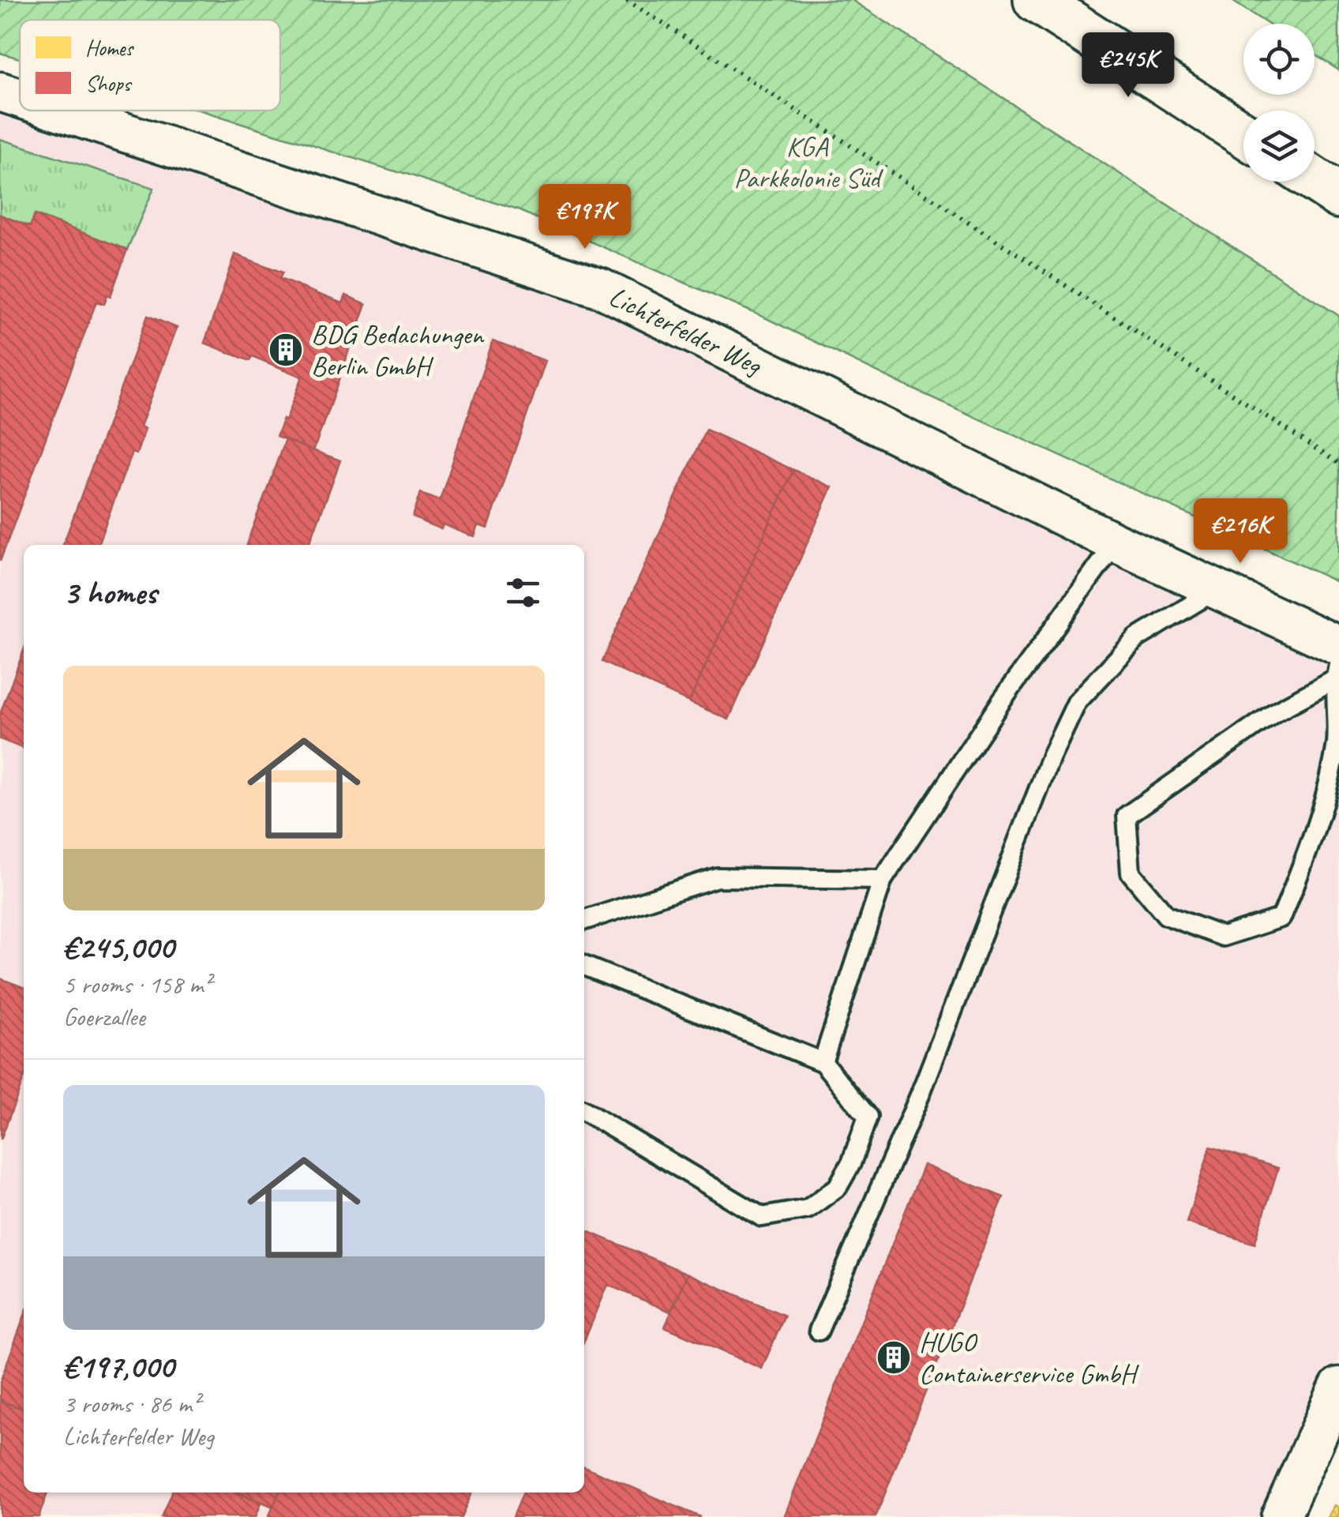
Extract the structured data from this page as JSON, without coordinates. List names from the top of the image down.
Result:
{
  "streets": {
    "street": ["Lichterfelder Weg"]
  },
  "parks": ["KGA Parkkolonie Süd"],
  "places": {
    "building": ["BDG Bedachungen Berlin GmbH", "HUGO Containerservice GmbH"]
  },
  "legend": ["Homes", "Shops"],
  "page": {
    "price": ["€245K", "€197K", "€216K"],
    "heading": "3 homes",
    "list": [
      {
        "name": "€245,000",
        "note": "5 rooms · 158 m² · Goerzallee"
      },
      {
        "name": "€197,000",
        "note": "3 rooms · 86 m² · Lichterfelder Weg"
      }
    ]
  }
}
